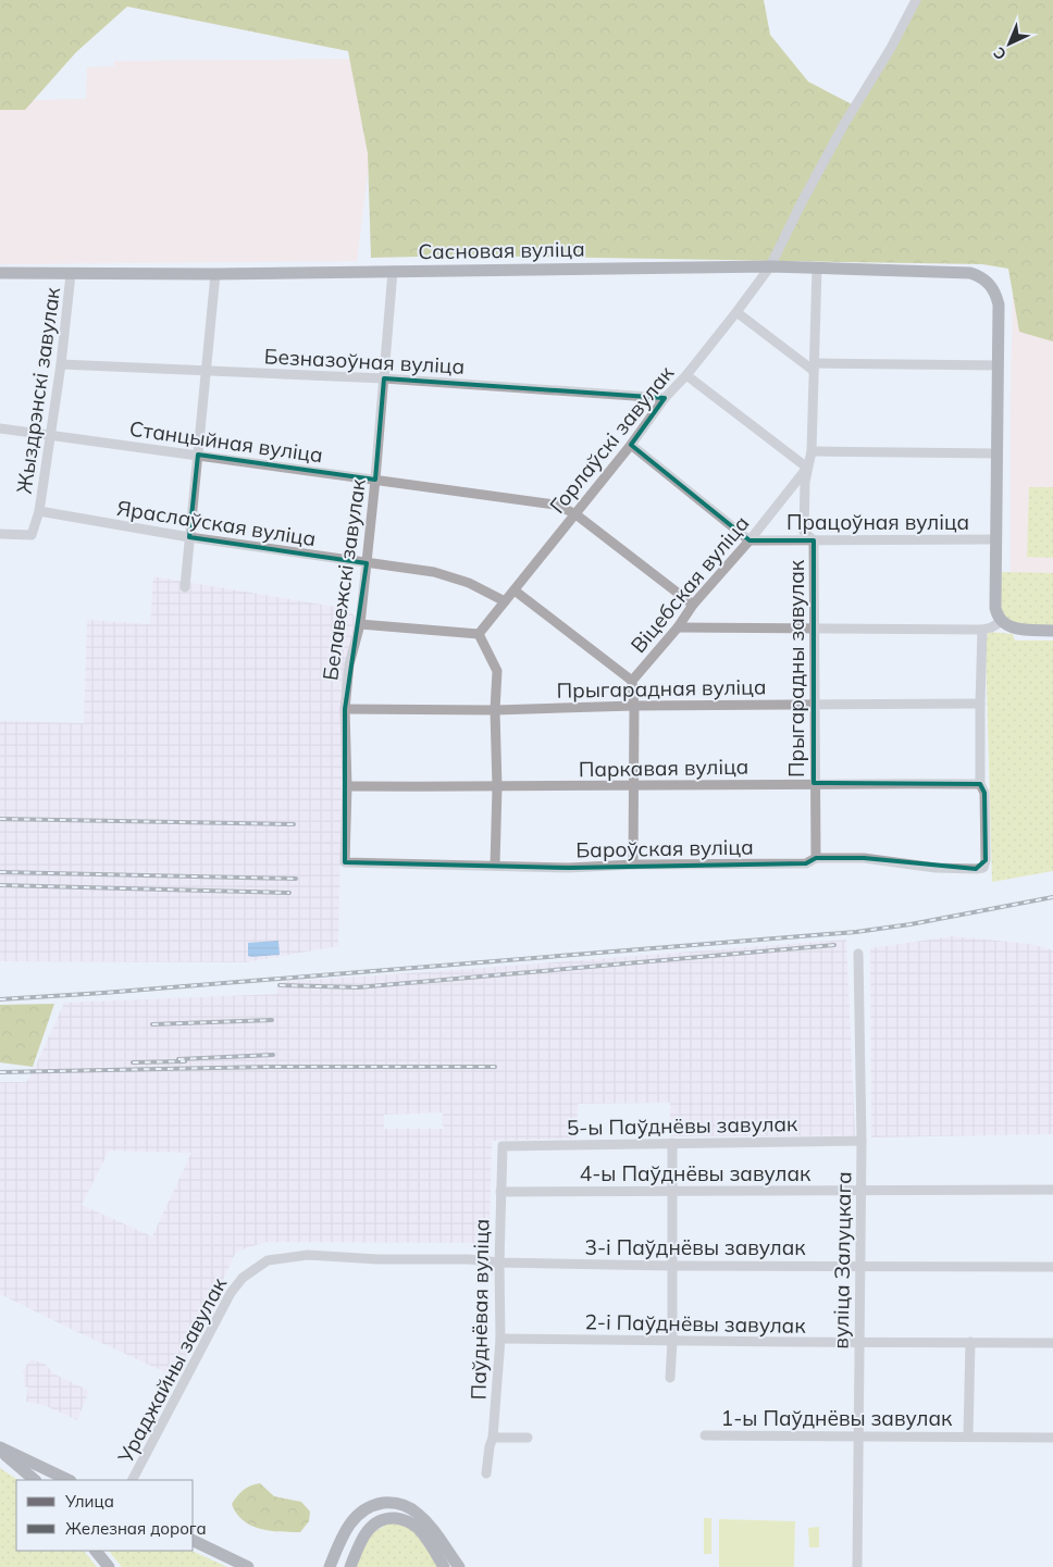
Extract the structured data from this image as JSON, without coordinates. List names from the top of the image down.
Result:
{
  "streets": {
    "main road": ["Сасновая вуліца"],
    "street": [
      "Безназоўная вуліца",
      "Жыздрэнскі завулак",
      "Горлаўскі завулак",
      "Станцыйная вуліца",
      "Працоўная вуліца",
      "Яраслаўская вуліца",
      "Белавежскі завулак",
      "Віцебская вуліца",
      "Прыгарадны завулак",
      "Прыгарадная вуліца",
      "Паркавая вуліца",
      "Бароўская вуліца",
      "5-ы Паўднёвы завулак",
      "4-ы Паўднёвы завулак",
      "3-і Паўднёвы завулак",
      "вуліца Залуцкага",
      "Паўднёвая вуліца",
      "2-і Паўднёвы завулак",
      "Ураджайны завулак",
      "1-ы Паўднёвы завулак"
    ]
  },
  "crossings": [
    ["Сасновая вуліца", "Жыздрэнскі завулак"],
    ["Сасновая вуліца", "Горлаўскі завулак"],
    ["Сасновая вуліца", "Белавежскі завулак"],
    ["Безназоўная вуліца", "Жыздрэнскі завулак"],
    ["Безназоўная вуліца", "Горлаўскі завулак"],
    ["Безназоўная вуліца", "Белавежскі завулак"],
    ["Жыздрэнскі завулак", "Станцыйная вуліца"],
    ["Жыздрэнскі завулак", "Яраслаўская вуліца"],
    ["Горлаўскі завулак", "Станцыйная вуліца"],
    ["Горлаўскі завулак", "Яраслаўская вуліца"],
    ["Станцыйная вуліца", "Белавежскі завулак"],
    ["Станцыйная вуліца", "Віцебская вуліца"],
    ["Працоўная вуліца", "Віцебская вуліца"],
    ["Працоўная вуліца", "Прыгарадны завулак"],
    ["Яраслаўская вуліца", "Белавежскі завулак"],
    ["Белавежскі завулак", "Прыгарадная вуліца"],
    ["Белавежскі завулак", "Паркавая вуліца"],
    ["Белавежскі завулак", "Бароўская вуліца"],
    ["Віцебская вуліца", "Прыгарадны завулак"],
    ["Віцебская вуліца", "Прыгарадная вуліца"],
    ["Віцебская вуліца", "Паркавая вуліца"],
    ["Віцебская вуліца", "Бароўская вуліца"],
    ["Прыгарадны завулак", "Прыгарадная вуліца"],
    ["Прыгарадны завулак", "Паркавая вуліца"],
    ["Прыгарадны завулак", "Бароўская вуліца"],
    ["Паркавая вуліца", "Бароўская вуліца"],
    ["5-ы Паўднёвы завулак", "вуліца Залуцкага"],
    ["5-ы Паўднёвы завулак", "Паўднёвая вуліца"],
    ["4-ы Паўднёвы завулак", "вуліца Залуцкага"],
    ["4-ы Паўднёвы завулак", "Паўднёвая вуліца"],
    ["3-і Паўднёвы завулак", "вуліца Залуцкага"],
    ["3-і Паўднёвы завулак", "Паўднёвая вуліца"],
    ["3-і Паўднёвы завулак", "Ураджайны завулак"],
    ["вуліца Залуцкага", "2-і Паўднёвы завулак"],
    ["вуліца Залуцкага", "1-ы Паўднёвы завулак"],
    ["Паўднёвая вуліца", "2-і Паўднёвы завулак"],
    ["Паўднёвая вуліца", "Ураджайны завулак"],
    ["2-і Паўднёвы завулак", "1-ы Паўднёвы завулак"]
  ],
  "legend": ["Улица", "Железная дорога"],
  "north": "bottom left"
}
